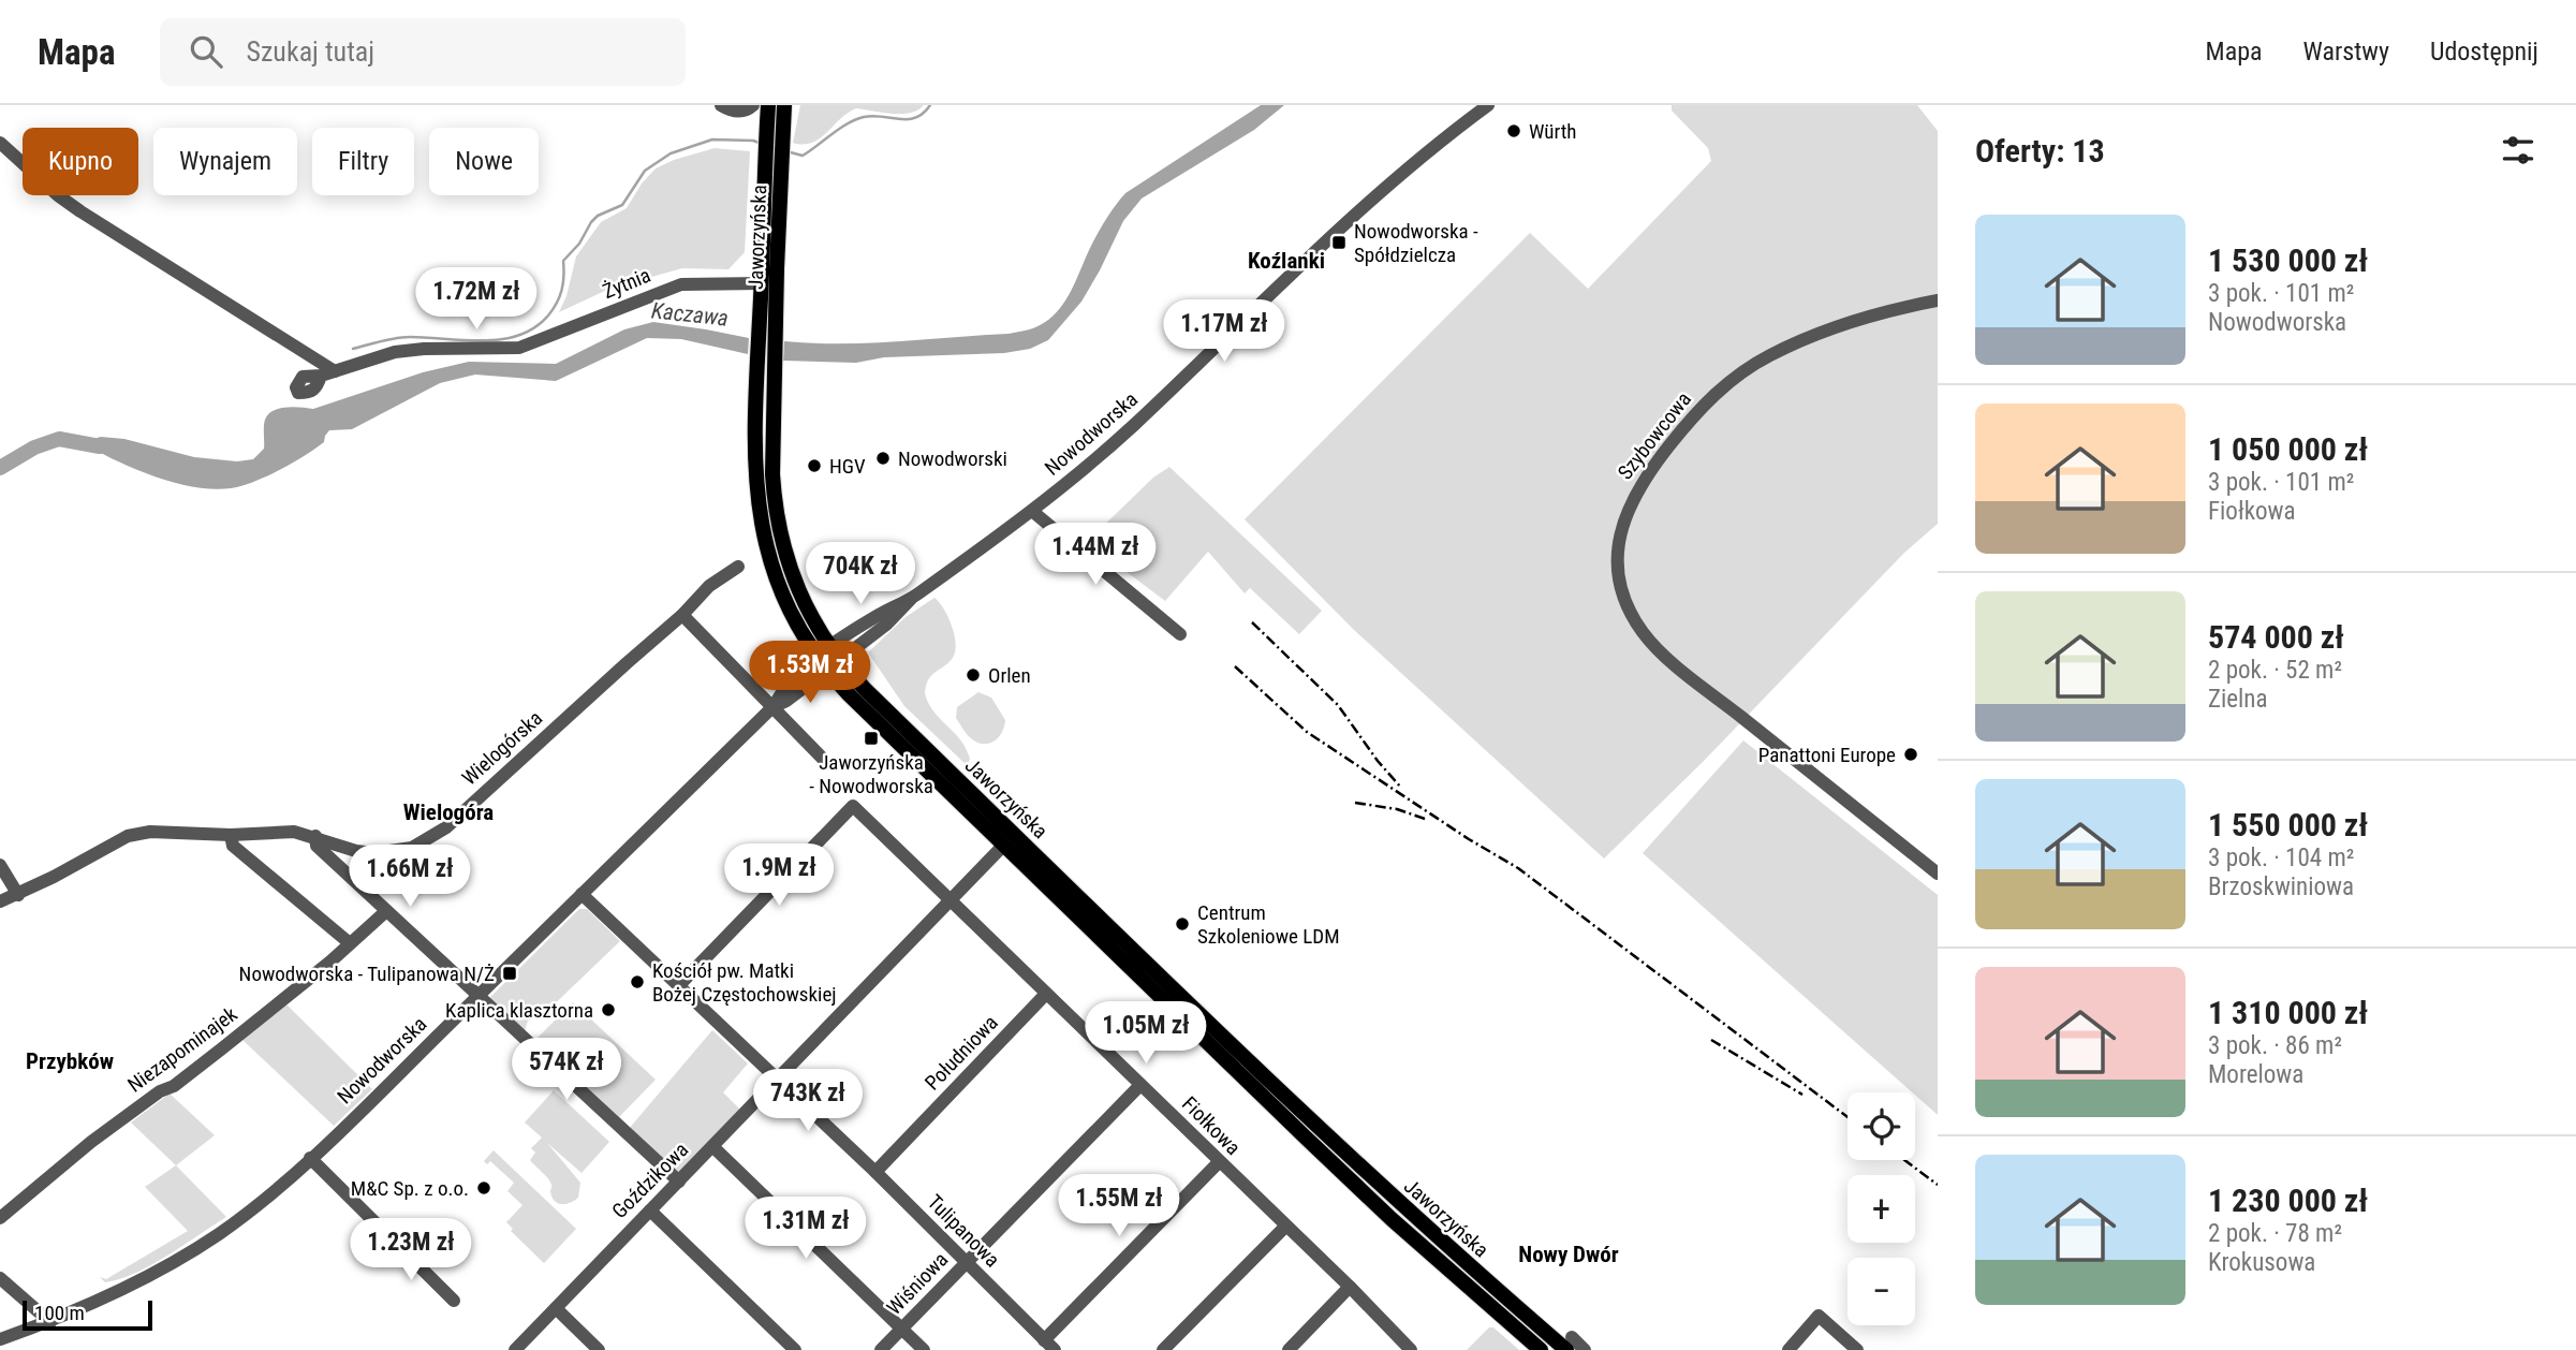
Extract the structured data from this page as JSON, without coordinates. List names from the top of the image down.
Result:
{
  "streets": {
    "main road": ["Jaworzyńska"],
    "street": [
      "Żytnia",
      "Nowodworska",
      "Szybowcowa",
      "Wielogórska",
      "Niezapominajek",
      "Południowa",
      "Fiołkowa",
      "Goździkowa",
      "Tulipanowa",
      "Wiśniowa"
    ]
  },
  "crossings": [
    ["Jaworzyńska", "Żytnia"],
    ["Jaworzyńska", "Nowodworska"],
    ["Jaworzyńska", "Goździkowa"],
    ["Nowodworska", "Tulipanowa"],
    ["Południowa", "Fiołkowa"],
    ["Południowa", "Tulipanowa"],
    ["Fiołkowa", "Goździkowa"],
    ["Fiołkowa", "Tulipanowa"],
    ["Fiołkowa", "Wiśniowa"],
    ["Goździkowa", "Tulipanowa"],
    ["Tulipanowa", "Wiśniowa"]
  ],
  "districts": [
    "Koźlanki",
    "Wielogóra",
    "Przybków",
    "Nowy Dwór"
  ],
  "water": ["Kaczawa"],
  "places": {
    "other": [
      "Würth",
      "Nowodworski",
      "HGV",
      "Orlen",
      "Panattoni Europe",
      "Centrum Szkoleniowe LDM",
      "Kościół pw. Matki Bożej Częstochowskiej",
      "Kaplica klasztorna",
      "M&C Sp. z o.o."
    ],
    "transit": ["Nowodworska - Spółdzielcza", "Jaworzyńska - Nowodworska", "Nowodworska - Tulipanowa N/Ż"]
  },
  "scale_bar": "100 m",
  "page": {
    "header": "Mapa",
    "search": "Szukaj tutaj",
    "nav": ["Mapa", "Warstwy", "Udostępnij"],
    "heading": "Oferty: 13",
    "chip": [
      "Kupno",
      "Wynajem",
      "Filtry",
      "Nowe"
    ],
    "list": [
      {
        "name": "1 530 000 zł",
        "note": "3 pok. · 101 m² · Nowodworska"
      },
      {
        "name": "1 050 000 zł",
        "note": "3 pok. · 101 m² · Fiołkowa"
      },
      {
        "name": "574 000 zł",
        "note": "2 pok. · 52 m² · Zielna"
      },
      {
        "name": "1 550 000 zł",
        "note": "3 pok. · 104 m² · Brzoskwiniowa"
      },
      {
        "name": "1 310 000 zł",
        "note": "3 pok. · 86 m² · Morelowa"
      },
      {
        "name": "1 230 000 zł",
        "note": "2 pok. · 78 m² · Krokusowa"
      }
    ],
    "price": [
      "1.72M zł",
      "1.17M zł",
      "1.44M zł",
      "704K zł",
      "1.53M zł",
      "1.9M zł",
      "1.66M zł",
      "1.05M zł",
      "574K zł",
      "743K zł",
      "1.55M zł",
      "1.31M zł",
      "1.23M zł"
    ],
    "map_buttons": ["+", "−"],
    "scale": "100 m"
  }
}
